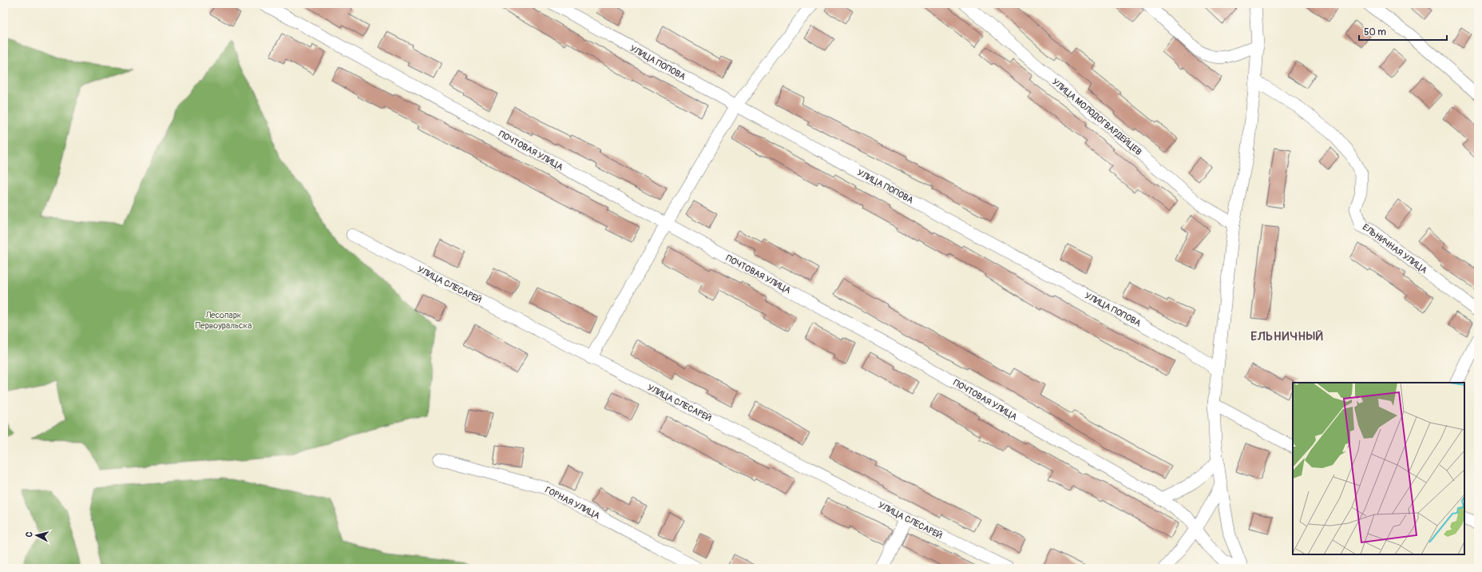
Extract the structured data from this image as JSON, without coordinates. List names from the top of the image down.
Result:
{
  "streets": {
    "street": [
      "УЛИЦА ПОПОВА",
      "УЛИЦА МОЛОДОГВАРДЕЙЦЕВ",
      "ПОЧТОВАЯ УЛИЦА",
      "ЕЛЬНИЧНАЯ УЛИЦА",
      "УЛИЦА СЛЕСАРЕЙ",
      "ГОРНАЯ УЛИЦА"
    ]
  },
  "districts": ["ЕЛЬНИЧНЫЙ"],
  "parks": ["Лесопарк Первоуральска"],
  "scale_bar": "50 m",
  "north": "left"
}
